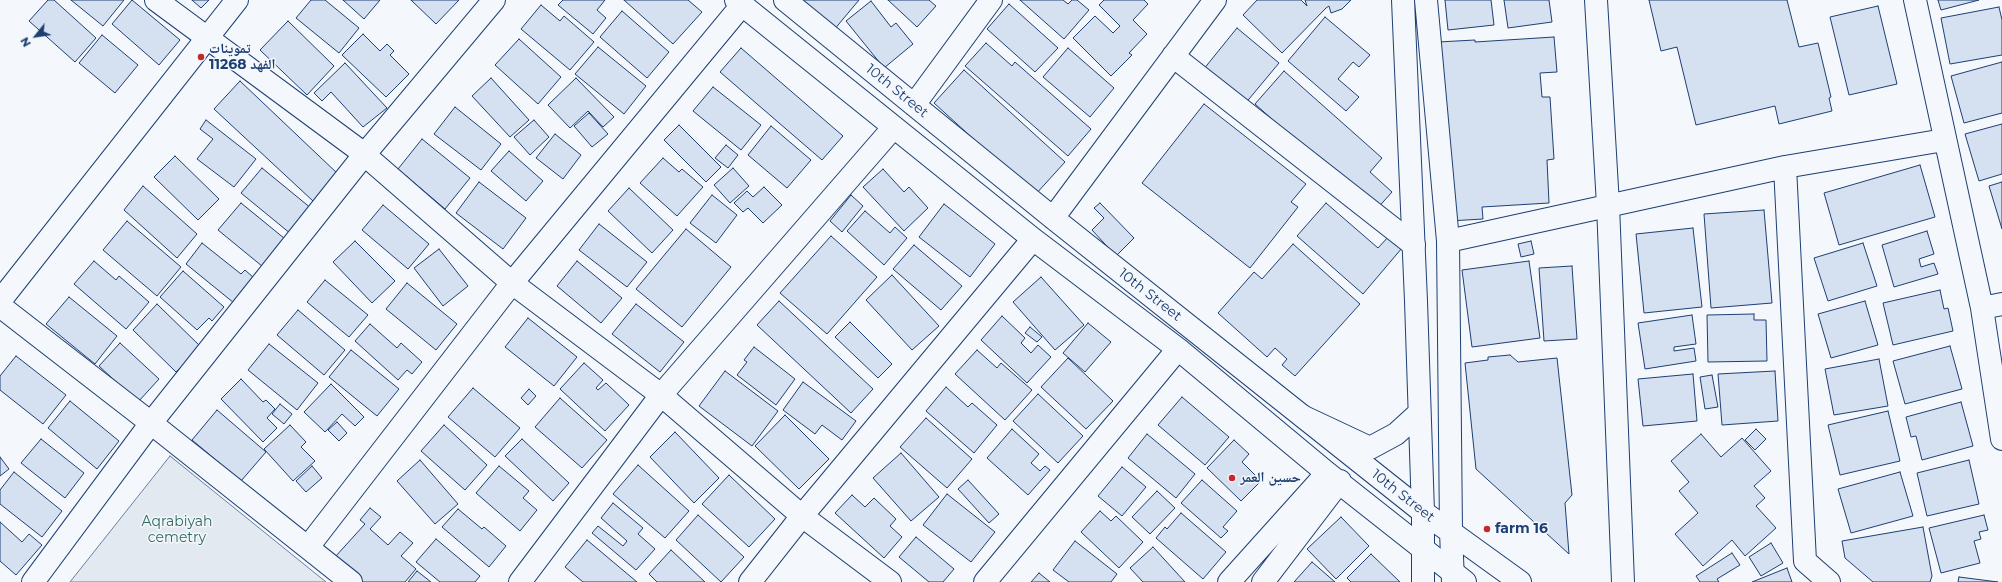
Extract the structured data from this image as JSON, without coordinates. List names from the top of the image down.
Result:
{
  "streets": {
    "street": ["10th Street"]
  },
  "parks": ["Aqrabiyah cemetry"],
  "places": ["تموينات الفهد 11268", "حسين العمر", "farm 16"],
  "north": "bottom left"
}
